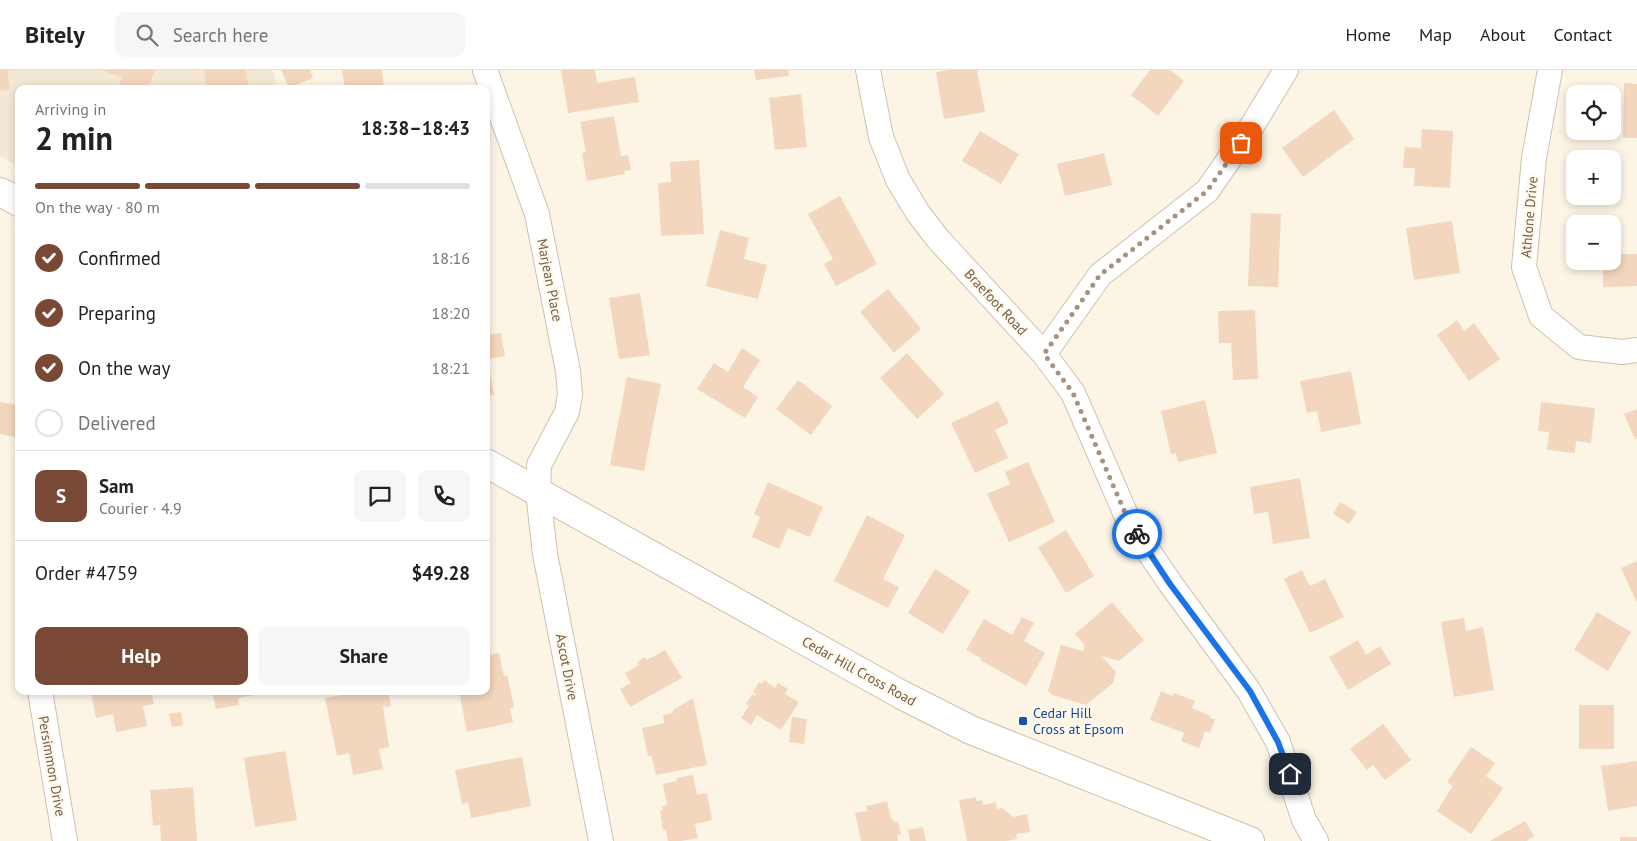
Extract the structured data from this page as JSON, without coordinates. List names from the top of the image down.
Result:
{
  "streets": {
    "main road": ["Cedar Hill Cross Road"],
    "street": [
      "Athlone Drive",
      "Marjean Place",
      "Braefoot Road",
      "Ascot Drive",
      "Persimmon Drive"
    ]
  },
  "crossings": [
    ["Marjean Place", "Ascot Drive"],
    ["Marjean Place", "Cedar Hill Cross Road"],
    ["Ascot Drive", "Cedar Hill Cross Road"]
  ],
  "places": {
    "transit": ["Cedar Hill Cross at Epsom"]
  },
  "page": {
    "header": "Bitely",
    "search": "Search here",
    "nav": [
      "Home",
      "Map",
      "About",
      "Contact"
    ],
    "map_buttons": ["+", "−"],
    "heading": ["2 min", "Arriving in", "18:38–18:43"],
    "panel": [
      "Sam",
      "Courier · 4.9",
      "Order #4759",
      "$49.28"
    ],
    "bar": "On the way · 80 m",
    "list": [
      ["Confirmed", "18:16"],
      ["Preparing", "18:20"],
      ["On the way", "18:21"],
      "Delivered"
    ],
    "round": "S",
    "buttons": ["Help", "Share"]
  }
}
